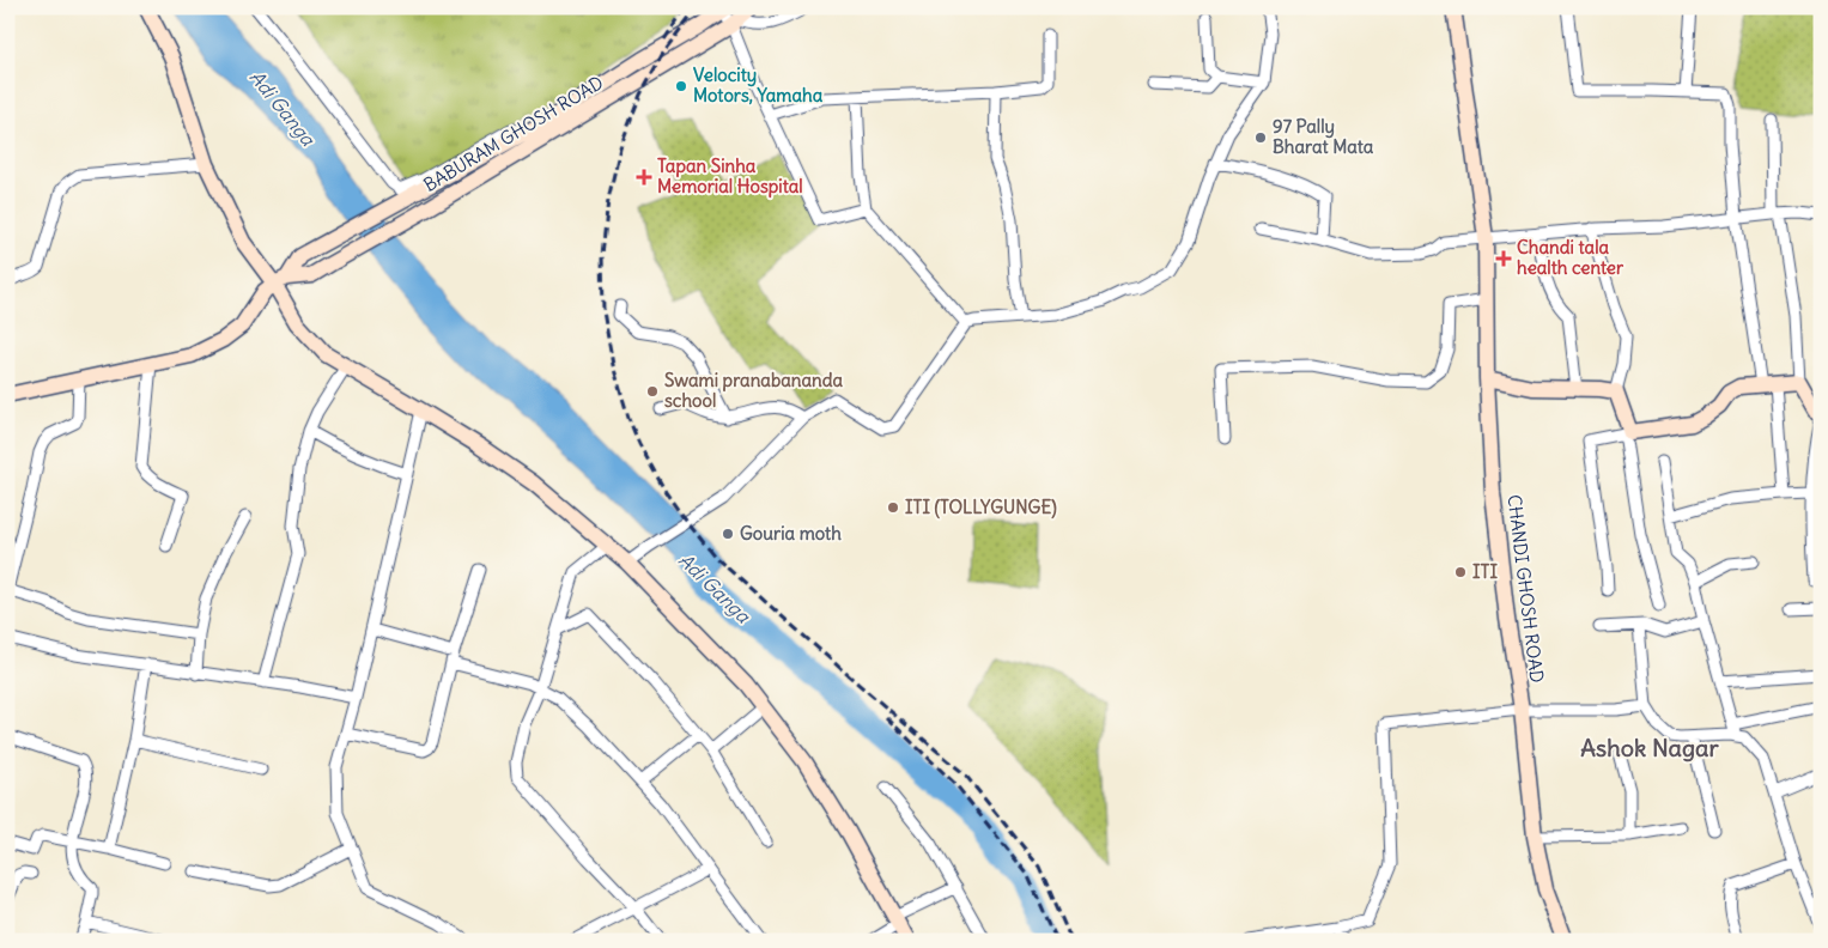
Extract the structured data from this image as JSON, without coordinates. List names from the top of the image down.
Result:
{
  "streets": {
    "street": ["BABURAM GHOSH ROAD", "CHANDI GHOSH ROAD"]
  },
  "districts": ["Ashok Nagar"],
  "water": ["Adi Ganga"],
  "places": {
    "other": [
      "Velocity Motors, Yamaha",
      "97 Pally Bharat Mata",
      "Swami pranabananda school",
      "ITI (TOLLYGUNGE)",
      "Gouria moth",
      "ITI"
    ],
    "health": ["Tapan Sinha Memorial Hospital", "Chandi tala health center"]
  }
}
